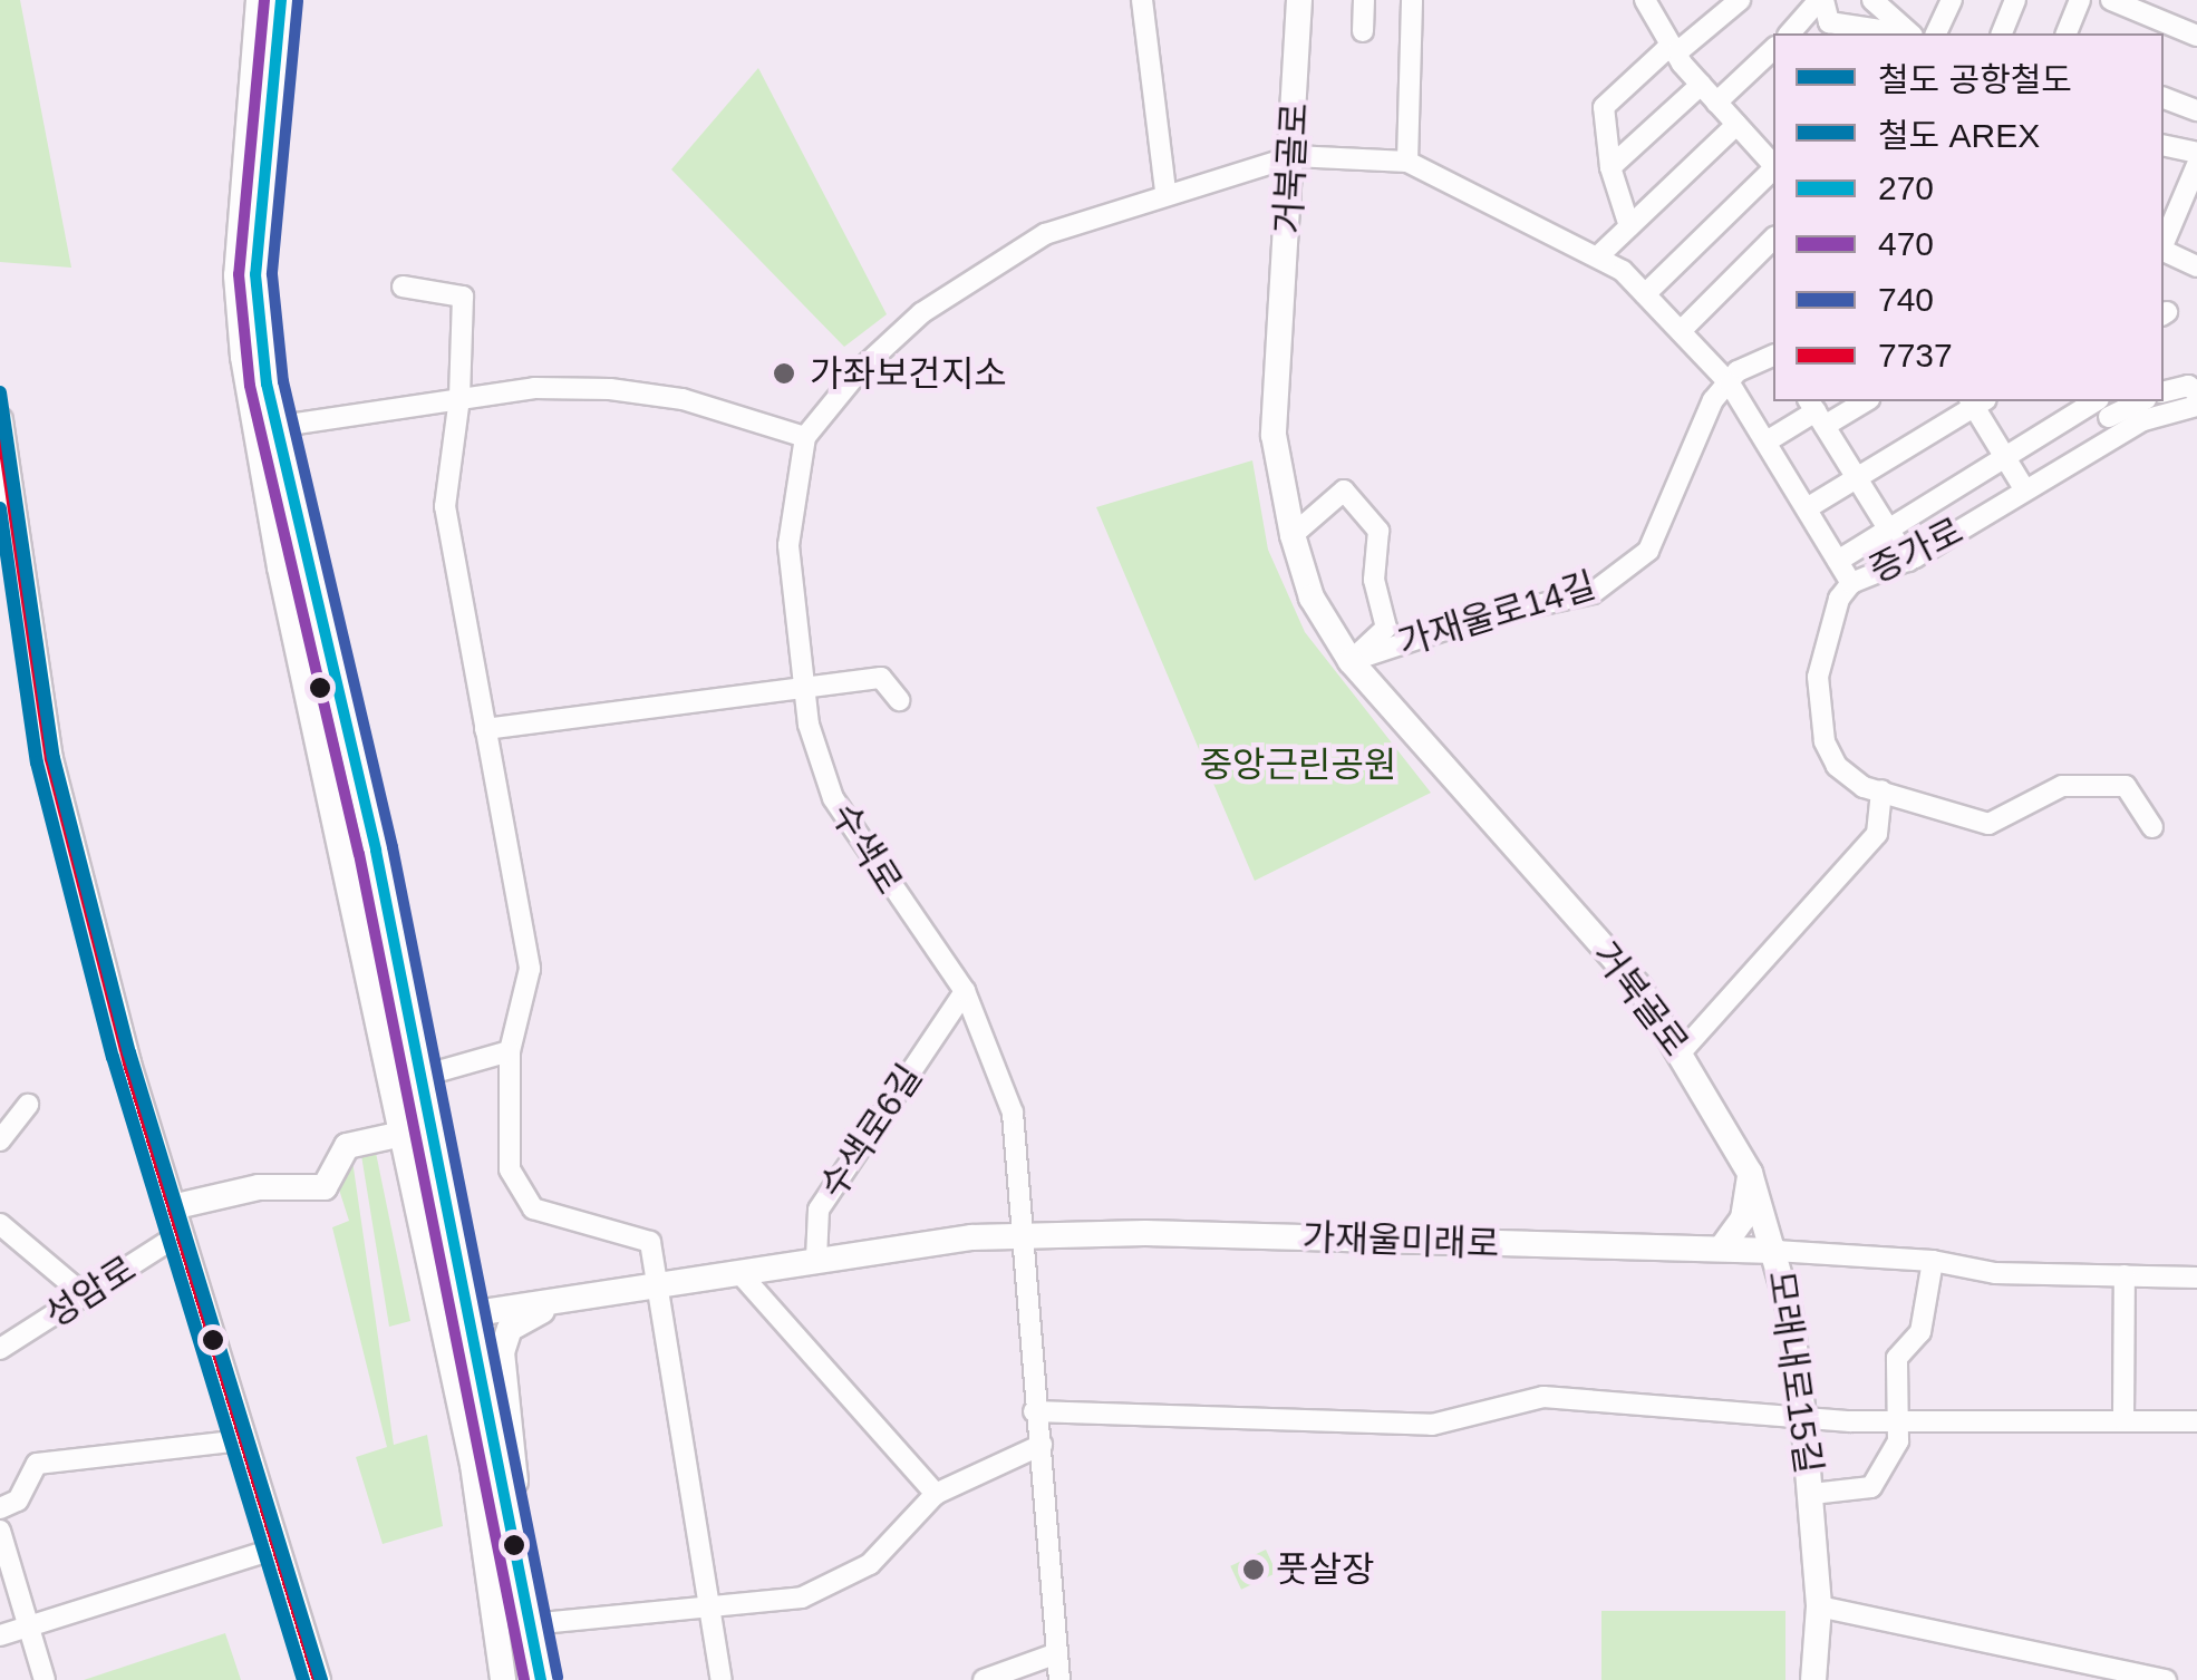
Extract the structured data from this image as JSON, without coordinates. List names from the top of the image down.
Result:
{
  "streets": {
    "main road": [
      "거북골로",
      "가재울미래로",
      "성암로",
      "모래내로15길"
    ],
    "street": [
      "증가로",
      "가재울로14길",
      "수색로",
      "수색로6길"
    ]
  },
  "crossings": [
    ["거북골로", "가재울로14길"],
    ["거북골로", "수색로"],
    ["거북골로", "가재울미래로"],
    ["거북골로", "모래내로15길"],
    ["수색로", "수색로6길"],
    ["수색로", "가재울미래로"],
    ["수색로6길", "가재울미래로"],
    ["가재울미래로", "모래내로15길"]
  ],
  "parks": ["중앙근린공원"],
  "places": ["가좌보건지소", "풋살장"],
  "lines": [
    "transit line 270",
    "transit line 470",
    "transit line 740",
    "rail line 공항철도",
    "transit line 7737",
    "rail line AREX"
  ],
  "legend": [
    "철도 공항철도",
    "철도 AREX",
    "270",
    "470",
    "740",
    "7737"
  ]
}
